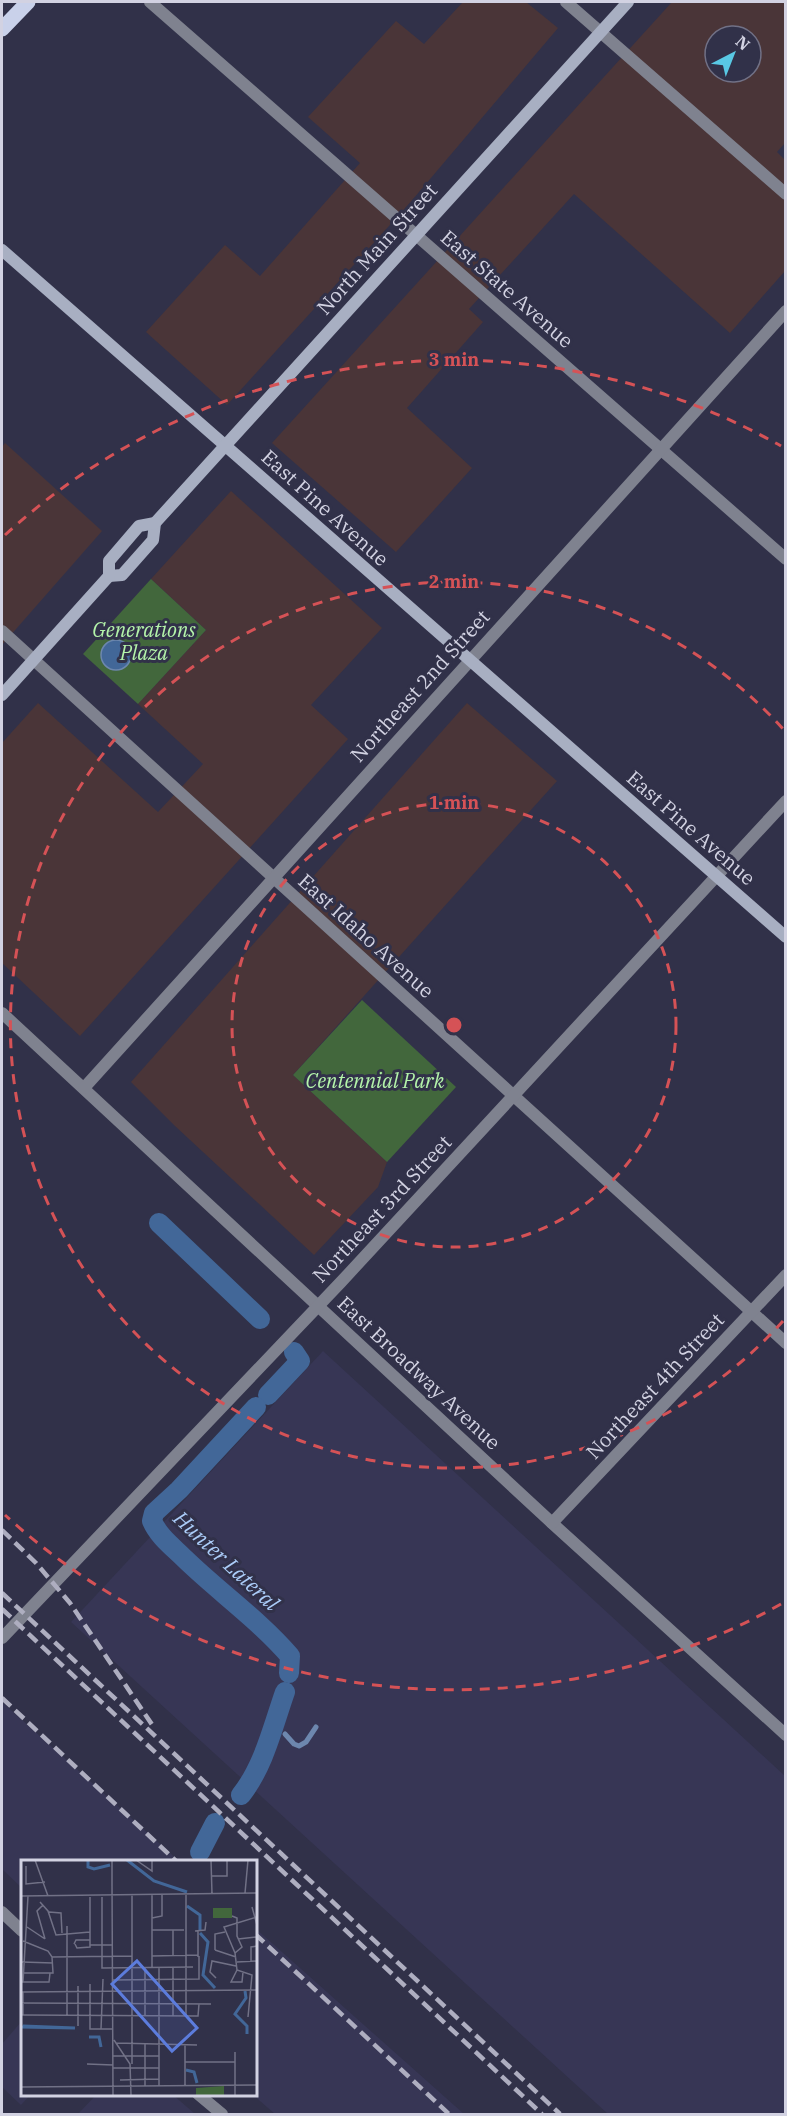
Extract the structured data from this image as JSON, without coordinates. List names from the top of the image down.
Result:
{
  "streets": {
    "street": [
      "North Main Street",
      "East State Avenue",
      "East Pine Avenue",
      "Northeast 2nd Street",
      "East Idaho Avenue",
      "Northeast 3rd Street",
      "East Broadway Avenue",
      "Northeast 4th Street"
    ]
  },
  "crossings": [
    ["North Main Street", "East State Avenue"],
    ["North Main Street", "East Pine Avenue"],
    ["North Main Street", "East Idaho Avenue"],
    ["East State Avenue", "Northeast 2nd Street"],
    ["East Pine Avenue", "Northeast 2nd Street"],
    ["East Pine Avenue", "Northeast 3rd Street"],
    ["Northeast 2nd Street", "East Idaho Avenue"],
    ["Northeast 2nd Street", "East Broadway Avenue"],
    ["East Idaho Avenue", "Northeast 3rd Street"],
    ["East Idaho Avenue", "Northeast 4th Street"],
    ["Northeast 3rd Street", "East Broadway Avenue"],
    ["East Broadway Avenue", "Northeast 4th Street"]
  ],
  "water": ["Hunter Lateral"],
  "parks": ["Generations Plaza", "Centennial Park"],
  "north": "top right",
  "rings": ["3 min", "2 min", "1 min"]
}
